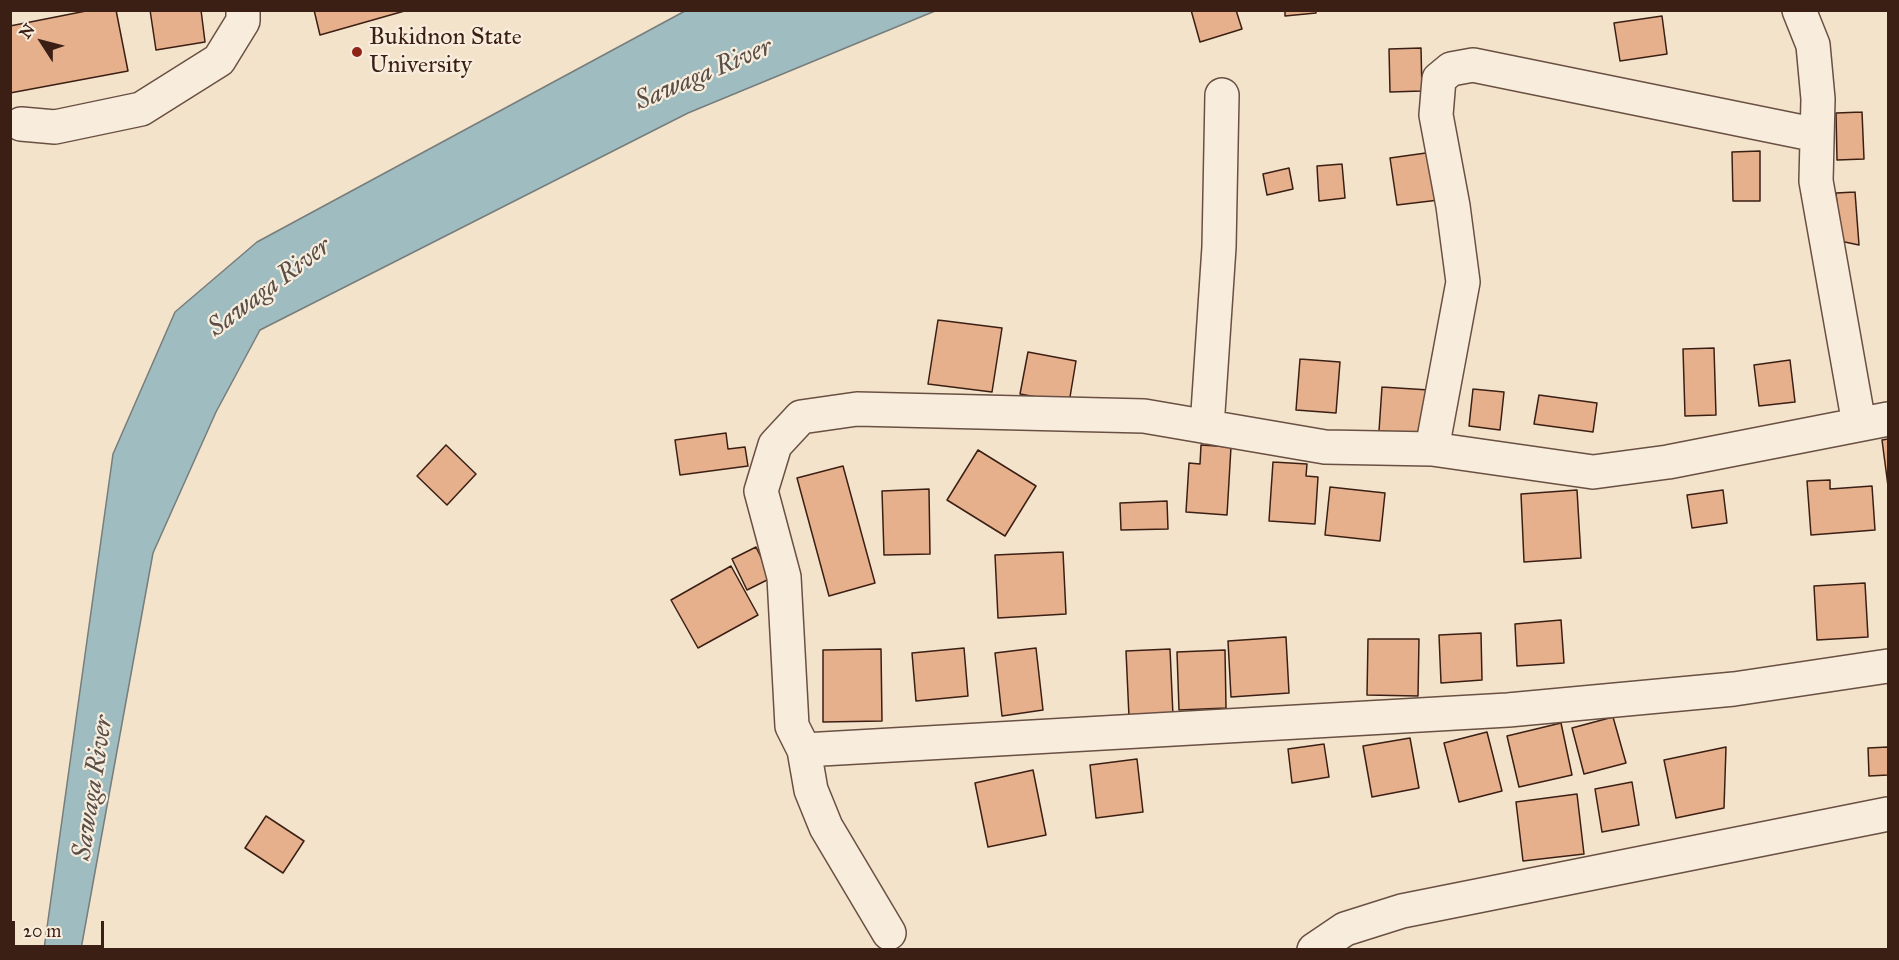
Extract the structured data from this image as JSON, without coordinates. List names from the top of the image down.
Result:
{
  "water": ["Sawaga River"],
  "places": ["Bukidnon State University"],
  "scale_bar": "20 m",
  "north": "top left"
}
